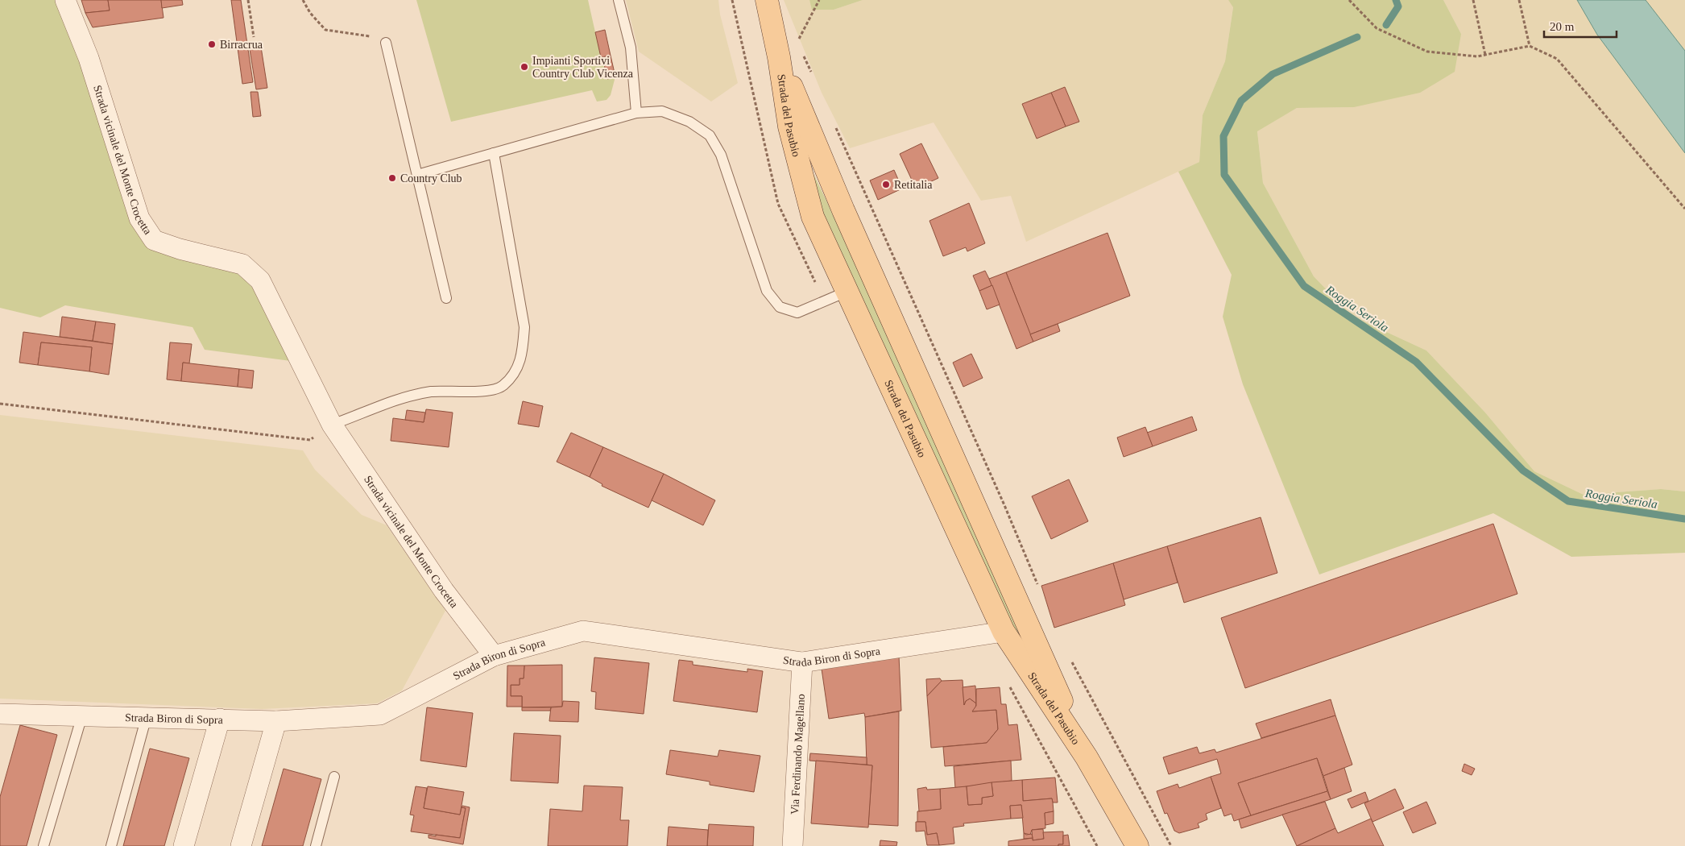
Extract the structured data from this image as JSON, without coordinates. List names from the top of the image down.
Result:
{
  "streets": {
    "main road": ["Strada del Pasubio"],
    "street": ["Strada vicinale del Monte Crocetta", "Strada Biron di Sopra", "Via Ferdinando Magellano"]
  },
  "crossings": [
    ["Strada del Pasubio", "Strada Biron di Sopra"],
    ["Strada vicinale del Monte Crocetta", "Strada Biron di Sopra"],
    ["Strada Biron di Sopra", "Via Ferdinando Magellano"]
  ],
  "water": ["Roggia Seriola"],
  "places": [
    "Birracrua",
    "Impianti Sportivi Country Club Vicenza",
    "Country Club",
    "Retitalia"
  ],
  "scale_bar": "20 m"
}
